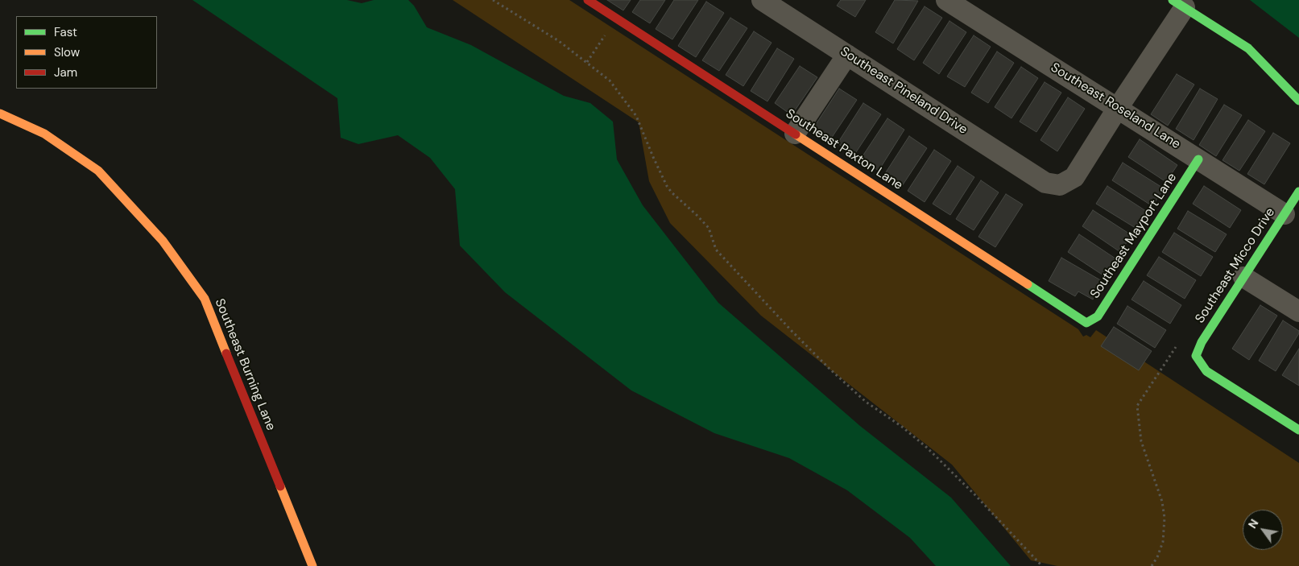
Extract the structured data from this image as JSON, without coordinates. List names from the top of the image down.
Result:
{
  "streets": {
    "street": [
      "Southeast Pineland Drive",
      "Southeast Roseland Lane",
      "Southeast Paxton Lane",
      "Southeast Mayport Lane",
      "Southeast Micco Drive",
      "Southeast Burning Lane"
    ]
  },
  "crossings": [
    ["Southeast Pineland Drive", "Southeast Roseland Lane"],
    ["Southeast Roseland Lane", "Southeast Mayport Lane"],
    ["Southeast Roseland Lane", "Southeast Micco Drive"],
    ["Southeast Paxton Lane", "Southeast Mayport Lane"]
  ],
  "legend": ["Fast", "Slow", "Jam"],
  "north": "top left"
}
